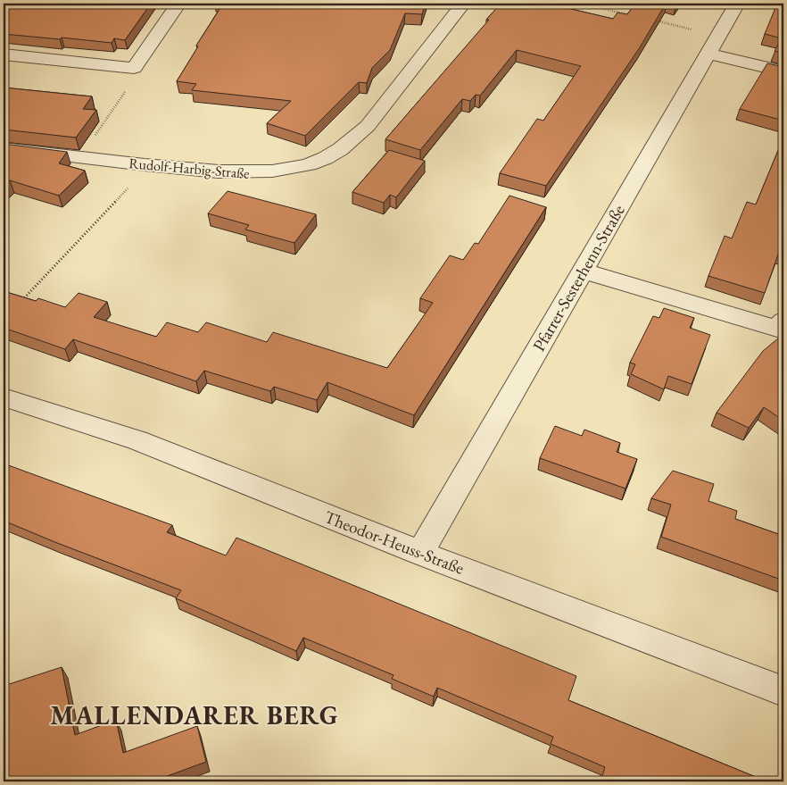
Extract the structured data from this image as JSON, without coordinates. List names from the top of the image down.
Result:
{
  "streets": {
    "street": ["Rudolf-Harbig-Straße", "Pfarrer-Sesterhenn-Straße", "Theodor-Heuss-Straße"]
  },
  "crossings": [
    ["Pfarrer-Sesterhenn-Straße", "Theodor-Heuss-Straße"]
  ],
  "districts": ["MALLENDARER BERG"]
}
